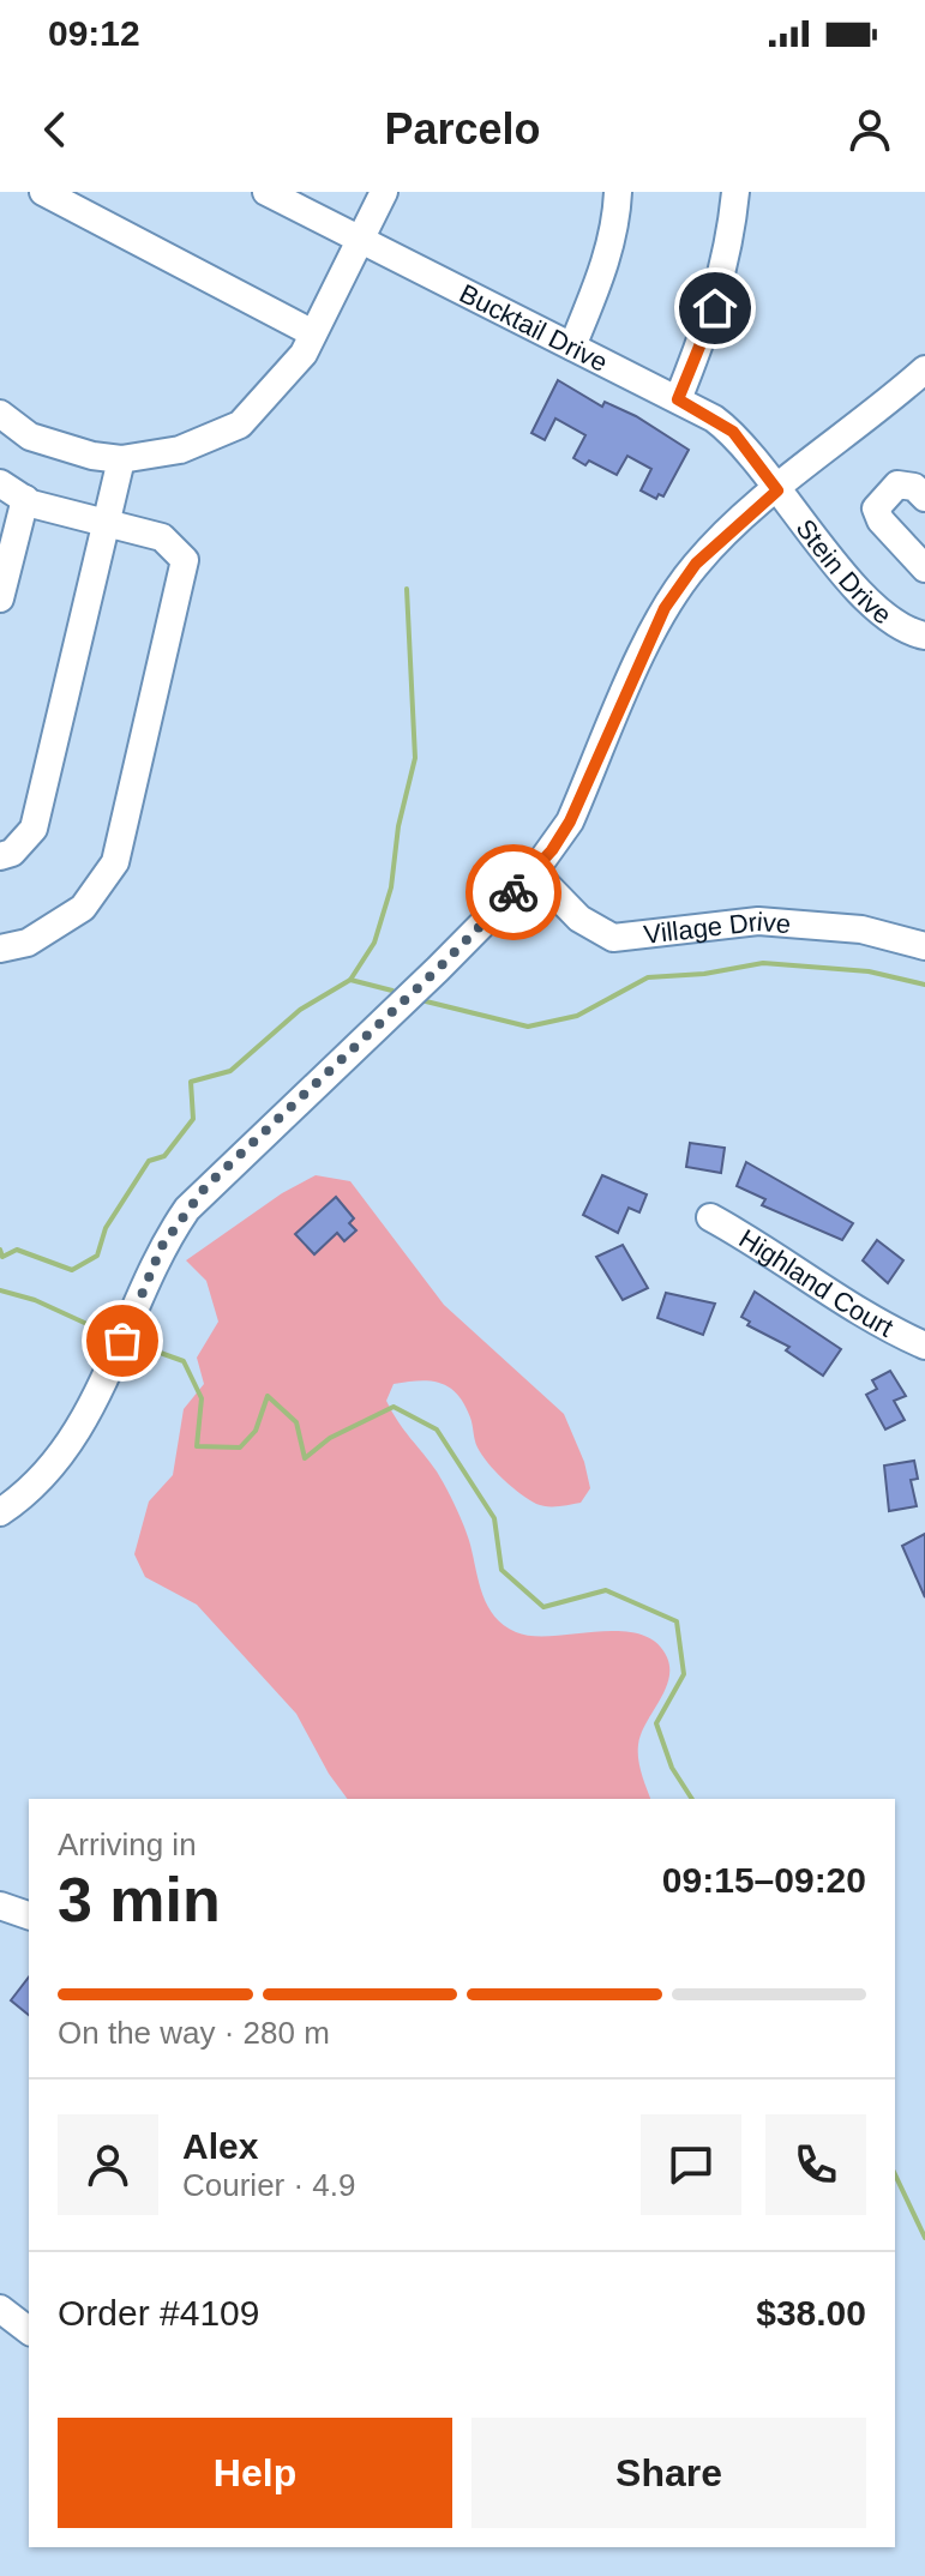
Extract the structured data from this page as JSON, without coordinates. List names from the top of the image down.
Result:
{
  "streets": {
    "street": [
      "Bucktail Drive",
      "Stein Drive",
      "Village Drive",
      "Highland Court"
    ]
  },
  "crossings": [
    ["Bucktail Drive", "Stein Drive"]
  ],
  "page": {
    "status": "09:12",
    "header": "Parcelo",
    "heading": ["3 min", "Arriving in", "09:15–09:20"],
    "panel": [
      "Alex",
      "Courier · 4.9",
      "Order #4109",
      "$38.00"
    ],
    "bar": "On the way · 280 m",
    "buttons": ["Help", "Share"]
  }
}
